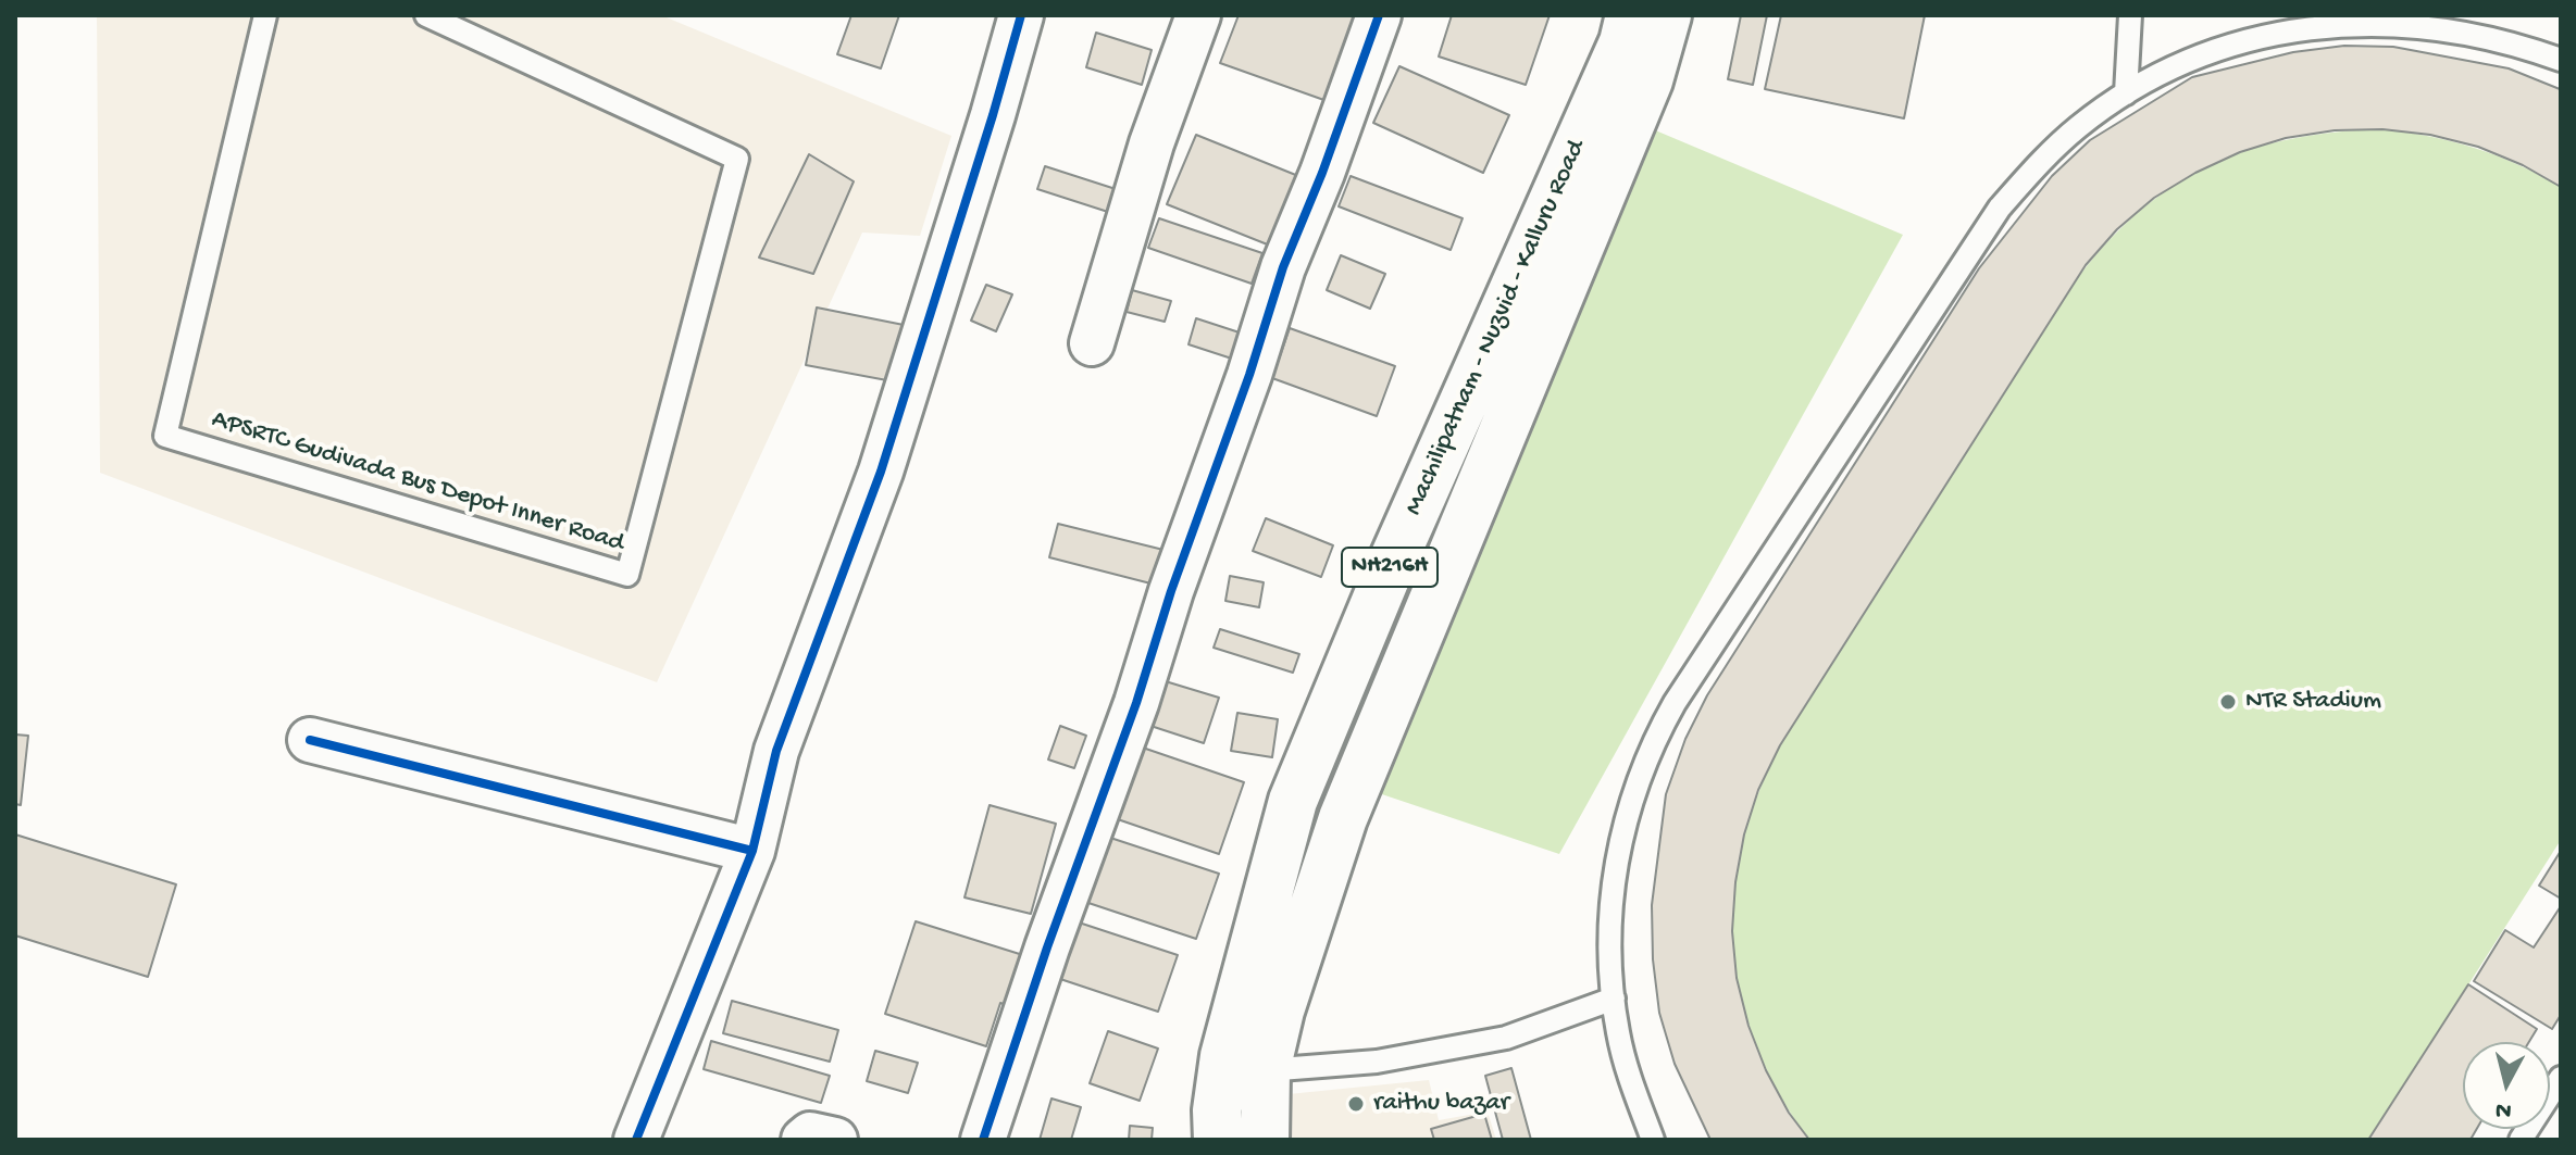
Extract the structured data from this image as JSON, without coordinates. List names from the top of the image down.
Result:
{
  "streets": {
    "highway": ["Machilipatnam - Nuzvid - Kalluru Road", "NH216H"],
    "lane": ["APSRTC Gudivada Bus Depot Inner Road"]
  },
  "places": ["NTR Stadium", "raithu bazar"],
  "north": "bottom"
}
